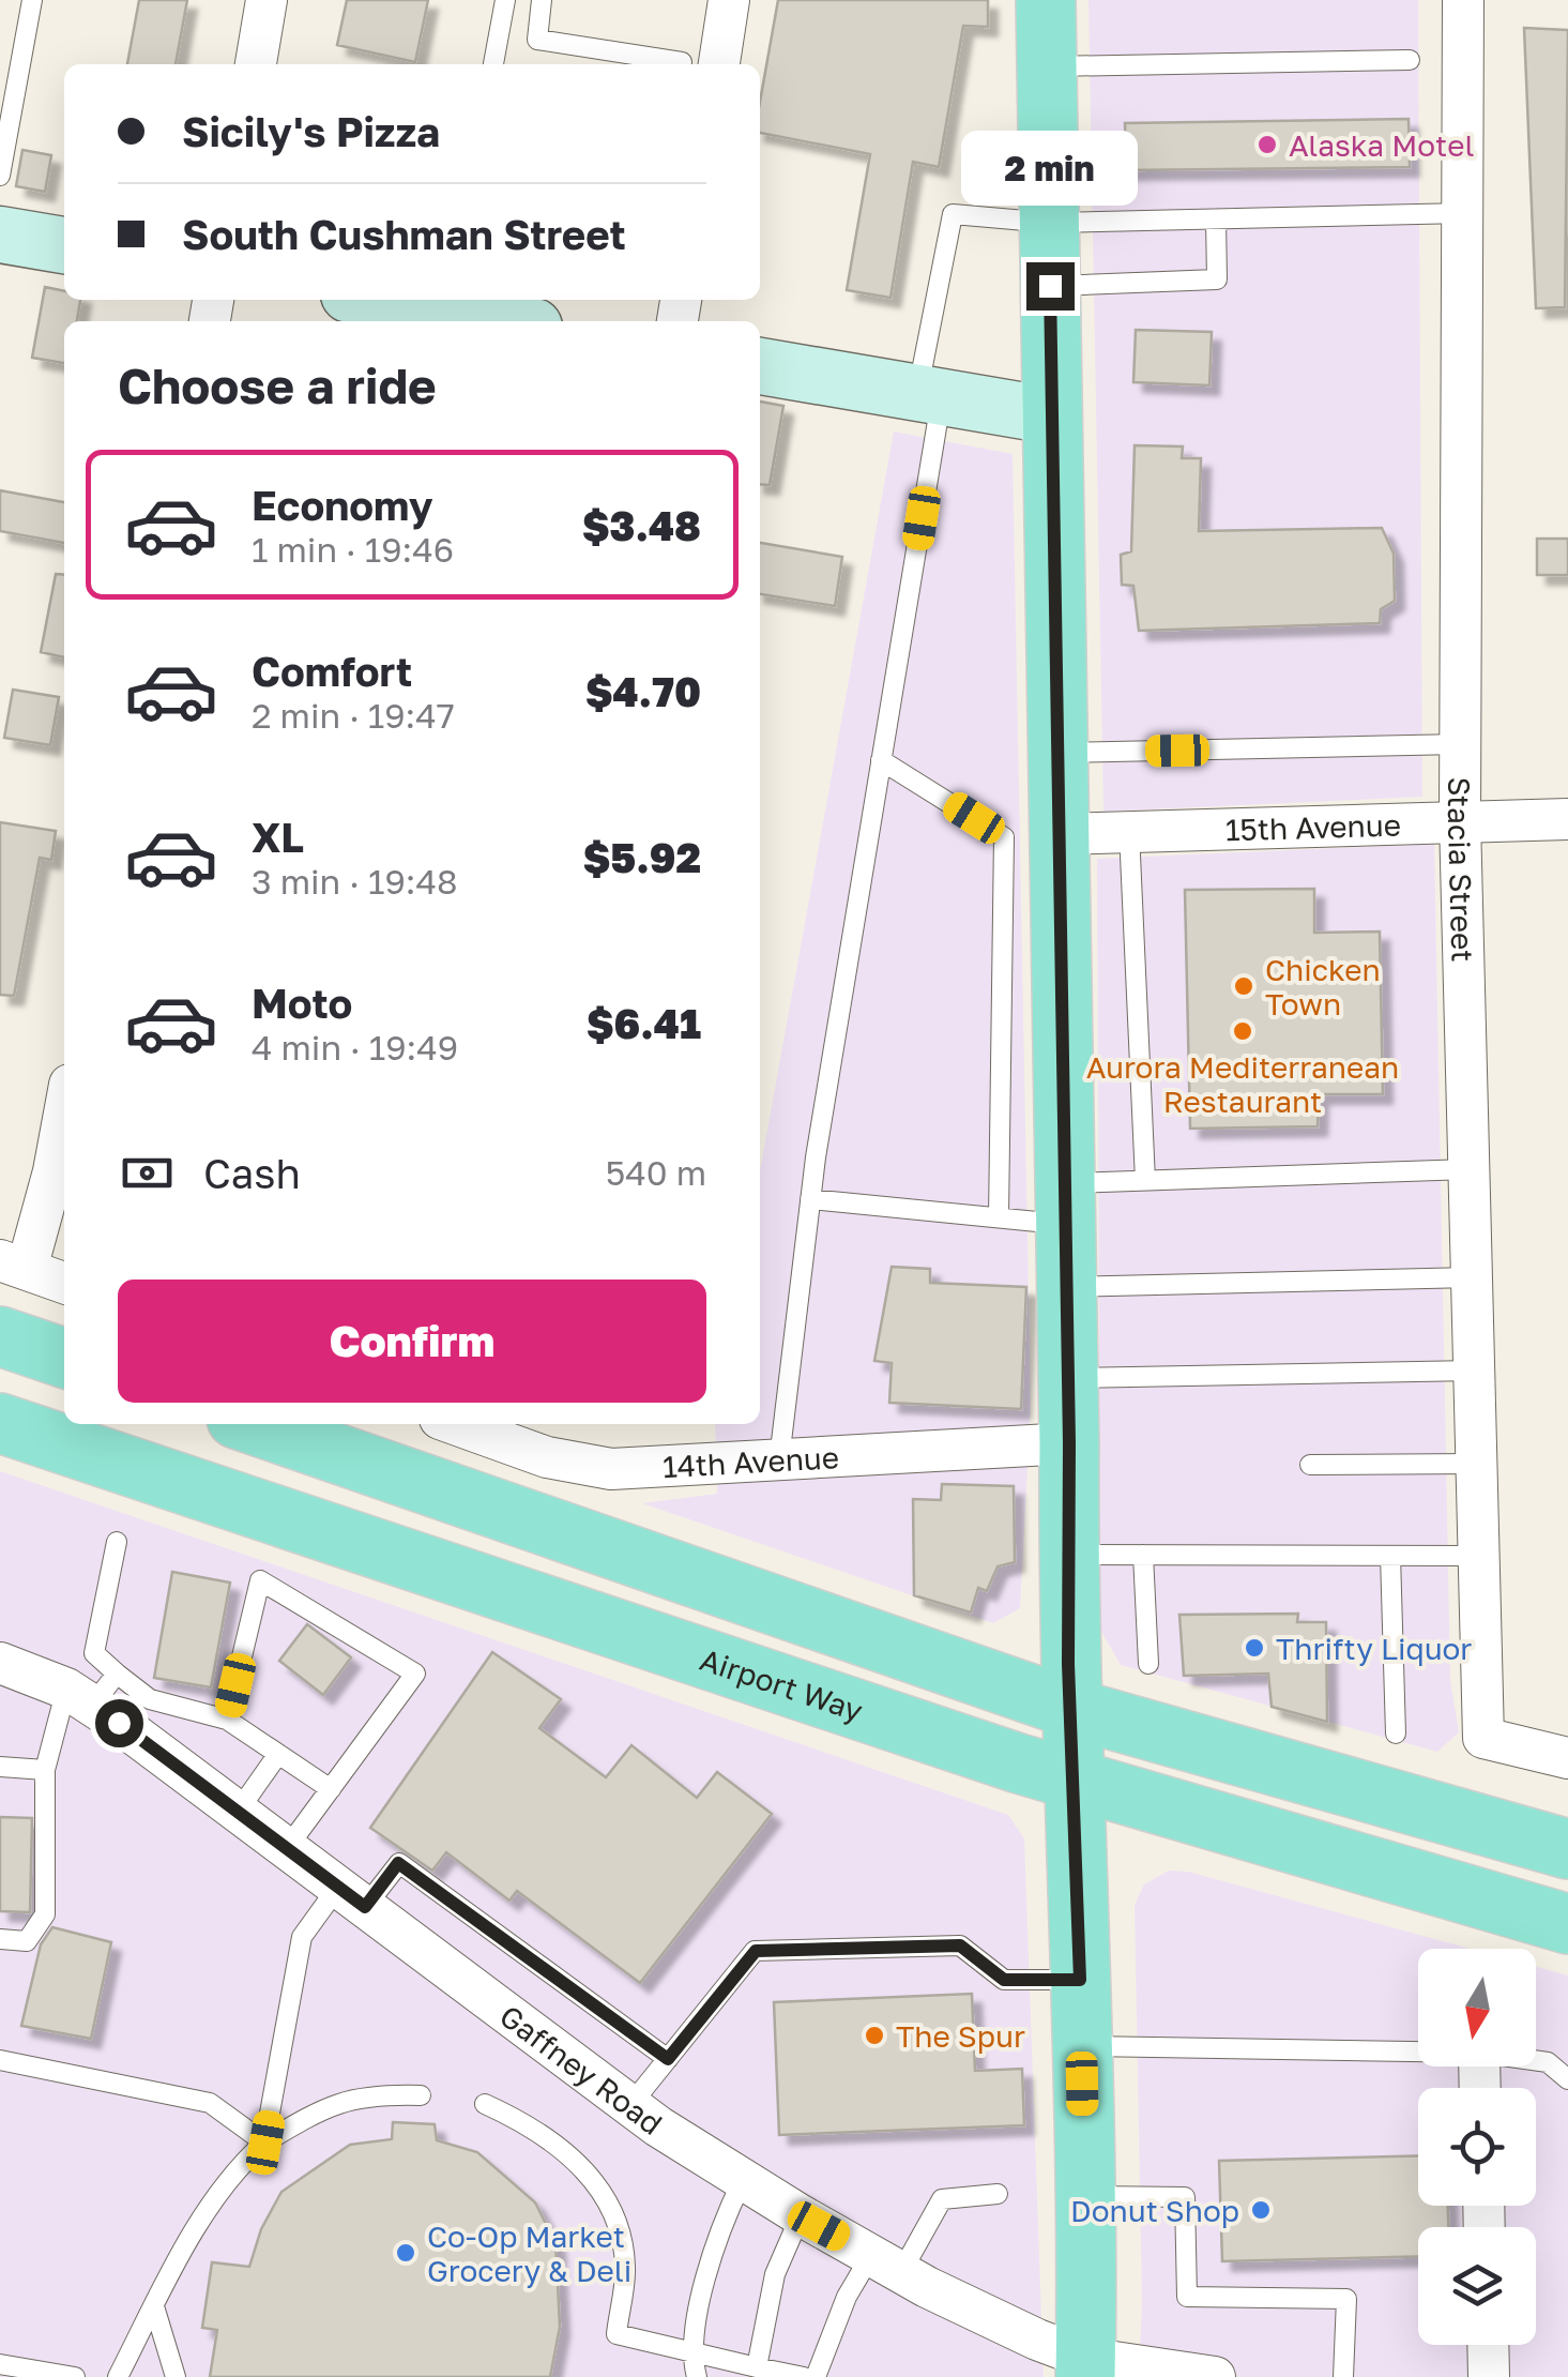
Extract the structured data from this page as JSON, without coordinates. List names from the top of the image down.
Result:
{
  "streets": {
    "main road": ["Airport Way"],
    "street": [
      "15th Avenue",
      "Stacia Street",
      "14th Avenue",
      "Gaffney Road"
    ]
  },
  "crossings": [
    ["15th Avenue", "Stacia Street"]
  ],
  "places": [
    "Alaska Motel",
    "Chicken Town",
    "Aurora Mediterranean Restaurant",
    "Thrifty Liquor",
    "The Spur",
    "Donut Shop",
    "Co-Op Market Grocery & Deli"
  ],
  "north": "bottom",
  "page": {
    "banner": ["Sicily's Pizza", "South Cushman Street"],
    "bubble": "2 min",
    "heading": "Choose a ride",
    "list": [
      {
        "name": "Economy",
        "note": "1 min · 19:46",
        "value": "$3.48"
      },
      {
        "name": "Comfort",
        "note": "2 min · 19:47",
        "value": "$4.70"
      },
      {
        "name": "XL",
        "note": "3 min · 19:48",
        "value": "$5.92"
      },
      {
        "name": "Moto",
        "note": "4 min · 19:49",
        "value": "$6.41"
      }
    ],
    "pay": ["Cash", "540 m"],
    "buttons": "Confirm"
  }
}
